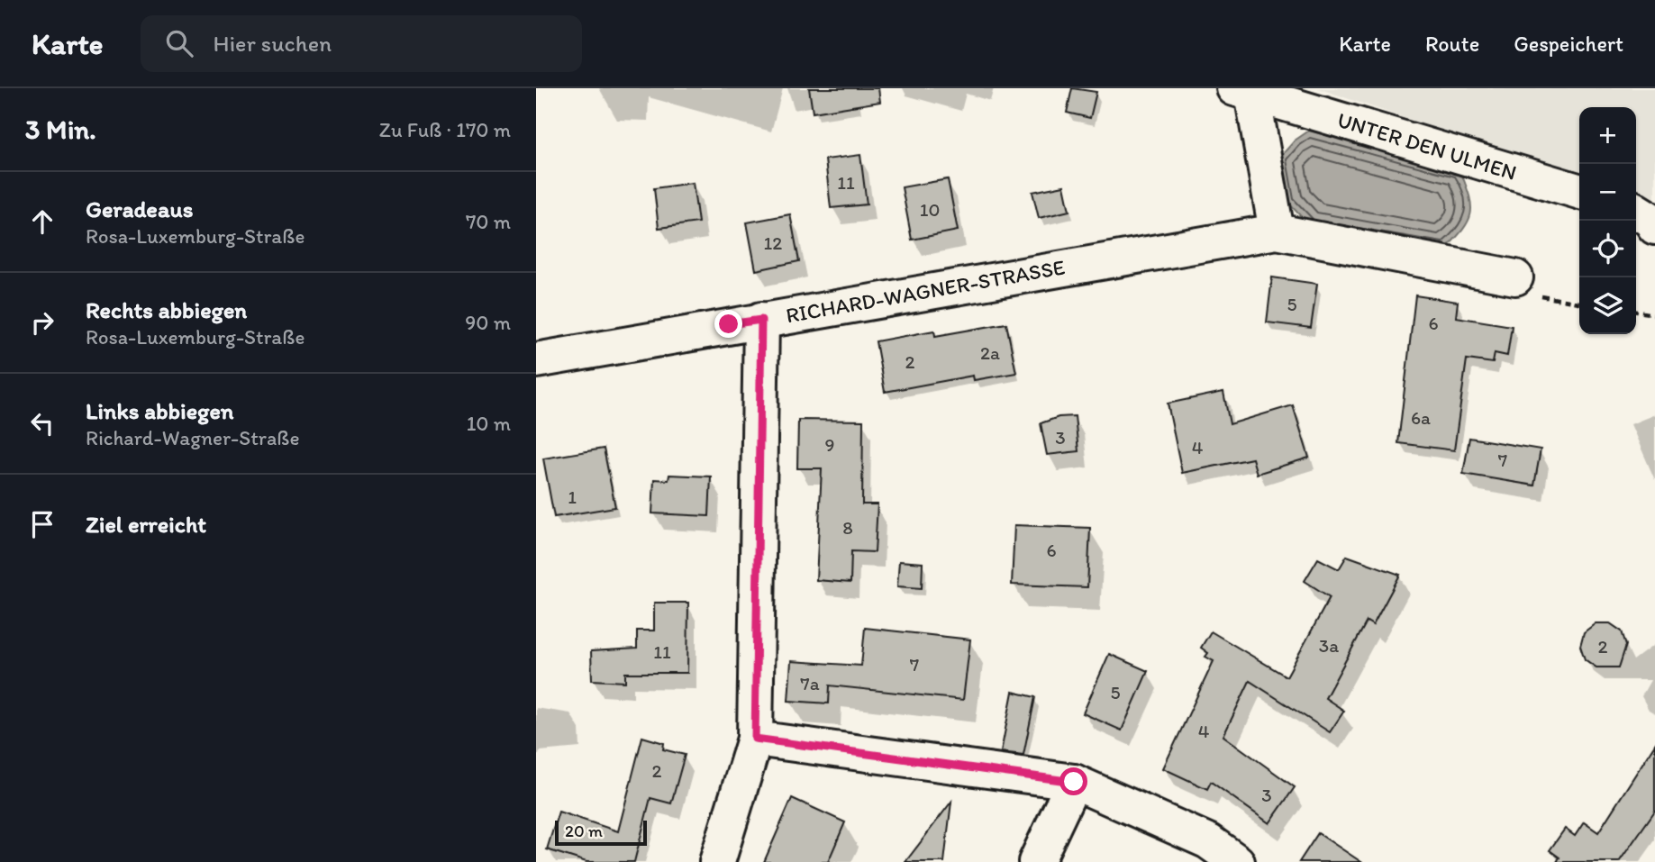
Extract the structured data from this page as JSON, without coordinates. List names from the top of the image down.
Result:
{
  "streets": {
    "street": ["UNTER DEN ULMEN", "RICHARD-WAGNER-STRASSE"]
  },
  "house_numbers": [
    "11",
    "10",
    "12",
    "5",
    "6",
    "2a",
    "2",
    "6a",
    "3",
    "9",
    "4",
    "7",
    "1",
    "8",
    "6",
    "3a",
    "2",
    "11",
    "7",
    "7a",
    "5",
    "4",
    "2",
    "3"
  ],
  "scale_bar": "20 m",
  "page": {
    "header": "Karte",
    "search": "Hier suchen",
    "nav": ["Karte", "Route", "Gespeichert"],
    "heading": ["3 Min.", "Zu Fuß · 170 m"],
    "map_buttons": ["+", "−"],
    "list": [
      ["Geradeaus", "Rosa-Luxemburg-Straße", "70 m"],
      ["Rechts abbiegen", "Rosa-Luxemburg-Straße", "90 m"],
      ["Links abbiegen", "Richard-Wagner-Straße", "10 m"],
      "Ziel erreicht"
    ],
    "scale": "20 m"
  }
}
